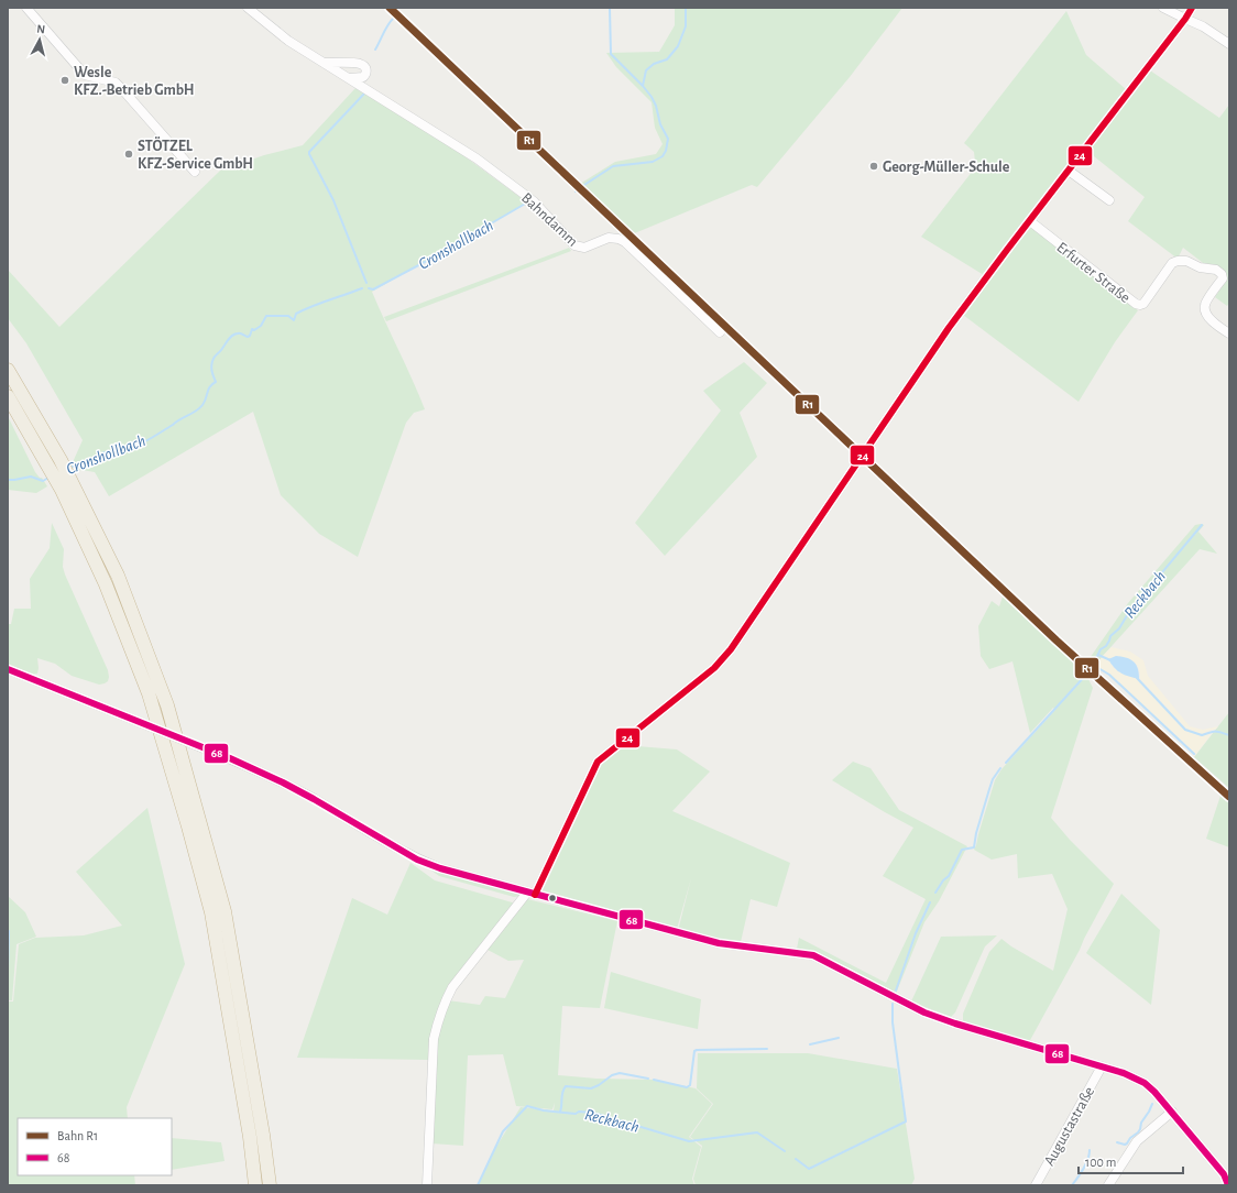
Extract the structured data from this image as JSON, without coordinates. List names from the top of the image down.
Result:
{
  "streets": {
    "street": ["Bahndamm", "Erfurter Straße", "Augustastraße"]
  },
  "water": ["Cronshollbach", "Reckbach"],
  "places": ["Wesle KFZ.-Betrieb GmbH", "STÖTZEL KFZ-Service GmbH", "Georg-Müller-Schule"],
  "lines": ["rail line R1", "transit line 24", "transit line 68"],
  "legend": ["Bahn R1", "68"],
  "scale_bar": "100 m",
  "north": "top"
}
